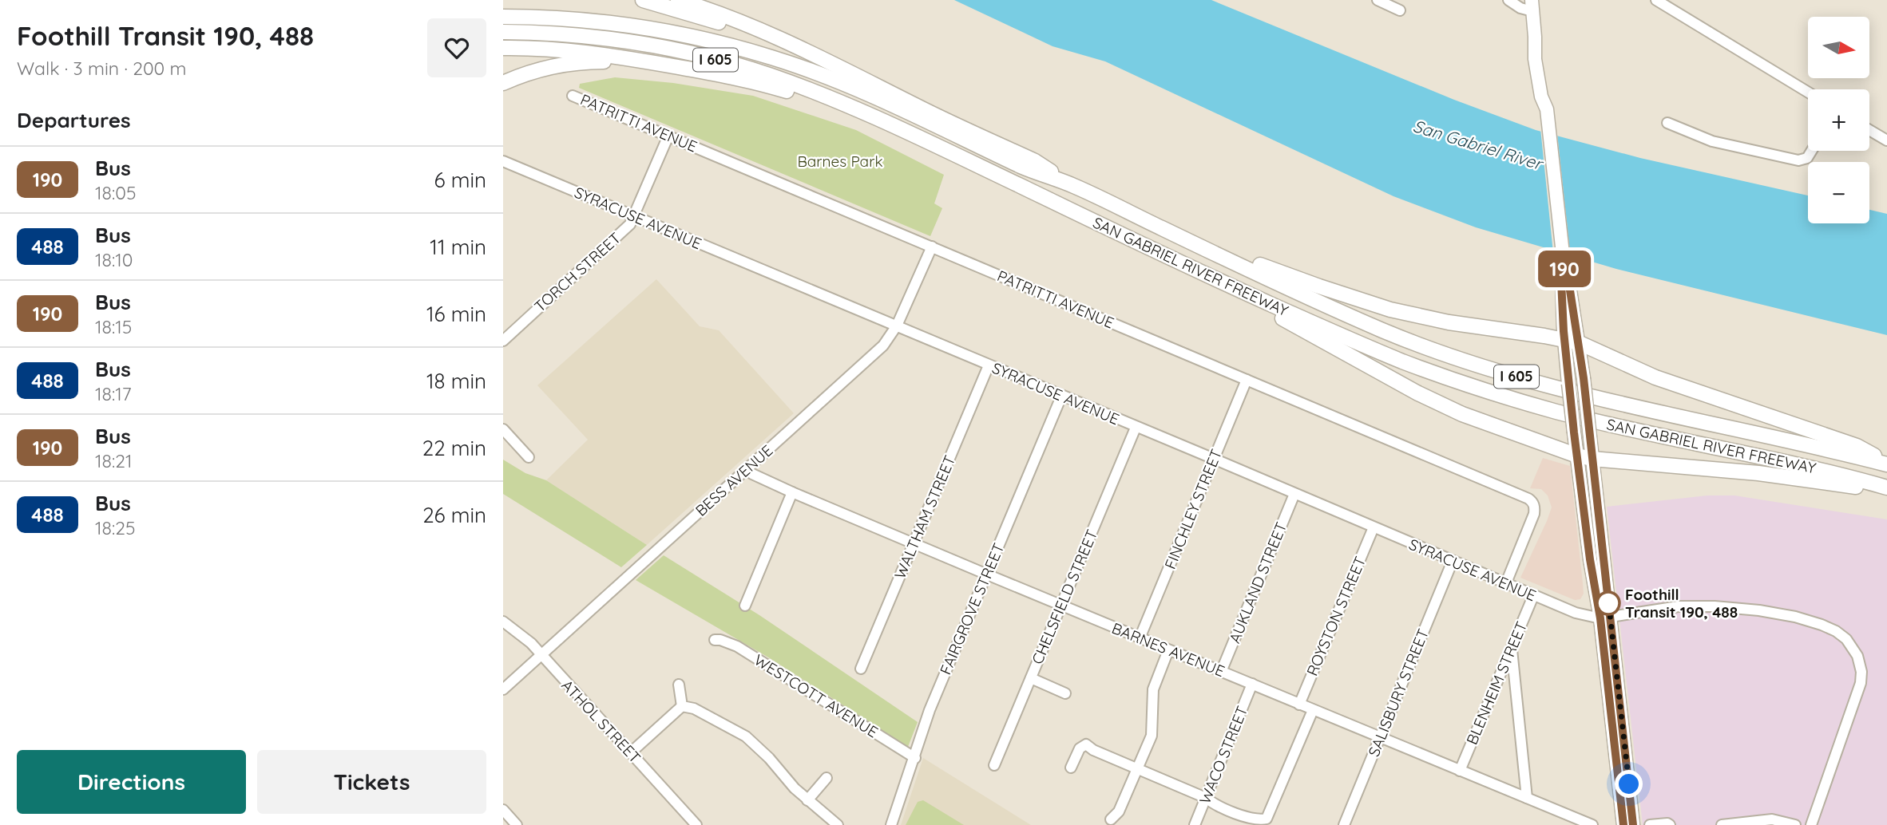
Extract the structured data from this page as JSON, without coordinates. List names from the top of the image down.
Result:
{
  "streets": {
    "highway": ["I 605", "SAN GABRIEL RIVER FREEWAY"],
    "street": [
      "PATRITTI AVENUE",
      "SYRACUSE AVENUE",
      "TORCH STREET",
      "BESS AVENUE",
      "FINCHLEY STREET",
      "WALTHAM STREET",
      "AUKLAND STREET",
      "CHELSFIELD STREET",
      "FAIRGROVE STREET",
      "ROYSTON STREET",
      "BARNES AVENUE",
      "BLENHEIM STREET",
      "SALISBURY STREET",
      "WESTCOTT AVENUE",
      "ATHOL STREET",
      "WACO STREET"
    ]
  },
  "crossings": [
    ["PATRITTI AVENUE", "SYRACUSE AVENUE"],
    ["PATRITTI AVENUE", "TORCH STREET"],
    ["PATRITTI AVENUE", "BESS AVENUE"],
    ["PATRITTI AVENUE", "FINCHLEY STREET"],
    ["SYRACUSE AVENUE", "TORCH STREET"],
    ["SYRACUSE AVENUE", "BESS AVENUE"],
    ["SYRACUSE AVENUE", "FINCHLEY STREET"],
    ["SYRACUSE AVENUE", "WALTHAM STREET"],
    ["SYRACUSE AVENUE", "AUKLAND STREET"],
    ["SYRACUSE AVENUE", "CHELSFIELD STREET"],
    ["SYRACUSE AVENUE", "FAIRGROVE STREET"],
    ["SYRACUSE AVENUE", "ROYSTON STREET"],
    ["SYRACUSE AVENUE", "BLENHEIM STREET"],
    ["SYRACUSE AVENUE", "SALISBURY STREET"],
    ["BESS AVENUE", "BARNES AVENUE"],
    ["BESS AVENUE", "ATHOL STREET"],
    ["FINCHLEY STREET", "BARNES AVENUE"],
    ["WALTHAM STREET", "BARNES AVENUE"],
    ["AUKLAND STREET", "BARNES AVENUE"],
    ["CHELSFIELD STREET", "BARNES AVENUE"],
    ["FAIRGROVE STREET", "BARNES AVENUE"],
    ["FAIRGROVE STREET", "WESTCOTT AVENUE"],
    ["ROYSTON STREET", "BARNES AVENUE"],
    ["BARNES AVENUE", "BLENHEIM STREET"],
    ["BARNES AVENUE", "SALISBURY STREET"],
    ["BARNES AVENUE", "WACO STREET"]
  ],
  "water": ["San Gabriel River"],
  "parks": ["Barnes Park"],
  "places": ["Foothill Transit 190, 488"],
  "lines": ["bus line 190"],
  "north": "right",
  "page": {
    "heading": [
      ["Foothill Transit 190, 488", "Walk · 3 min · 200 m"],
      "Departures"
    ],
    "on_map": "190",
    "map_buttons": ["+", "−"],
    "list": [
      {
        "mark": "190",
        "name": "Bus",
        "note": "18:05",
        "value": "6 min"
      },
      {
        "mark": "488",
        "name": "Bus",
        "note": "18:10",
        "value": "11 min"
      },
      {
        "mark": "190",
        "name": "Bus",
        "note": "18:15",
        "value": "16 min"
      },
      {
        "mark": "488",
        "name": "Bus",
        "note": "18:17",
        "value": "18 min"
      },
      {
        "mark": "190",
        "name": "Bus",
        "note": "18:21",
        "value": "22 min"
      },
      {
        "mark": "488",
        "name": "Bus",
        "note": "18:25",
        "value": "26 min"
      }
    ],
    "buttons": ["Directions", "Tickets"]
  }
}
